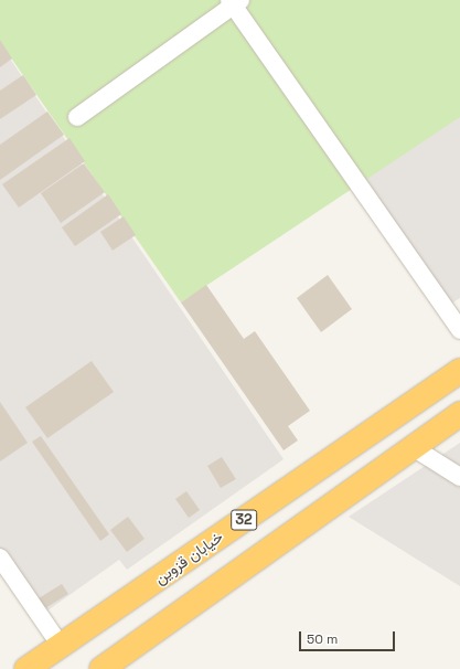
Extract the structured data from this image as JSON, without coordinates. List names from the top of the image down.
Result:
{
  "streets": {
    "highway": ["32", "خیابان قزوین"]
  },
  "scale_bar": "50 m"
}
